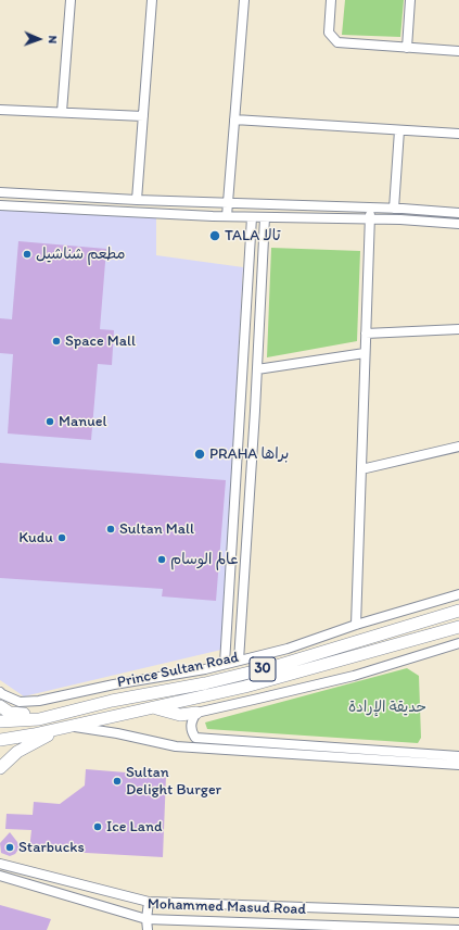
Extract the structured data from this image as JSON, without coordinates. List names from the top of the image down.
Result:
{
  "streets": {
    "main road": ["30", "Prince Sultan Road"],
    "street": ["Mohammed Masud Road"]
  },
  "parks": ["حديقة الإرادة"],
  "places": [
    "TALA تالا",
    "مطعم شناشيل",
    "Space Mall",
    "Manuel",
    "PRAHA براها",
    "Sultan Mall",
    "Kudu",
    "عالم الوسام",
    "Sultan Delight Burger",
    "Ice Land",
    "Starbucks"
  ],
  "north": "right"
}
